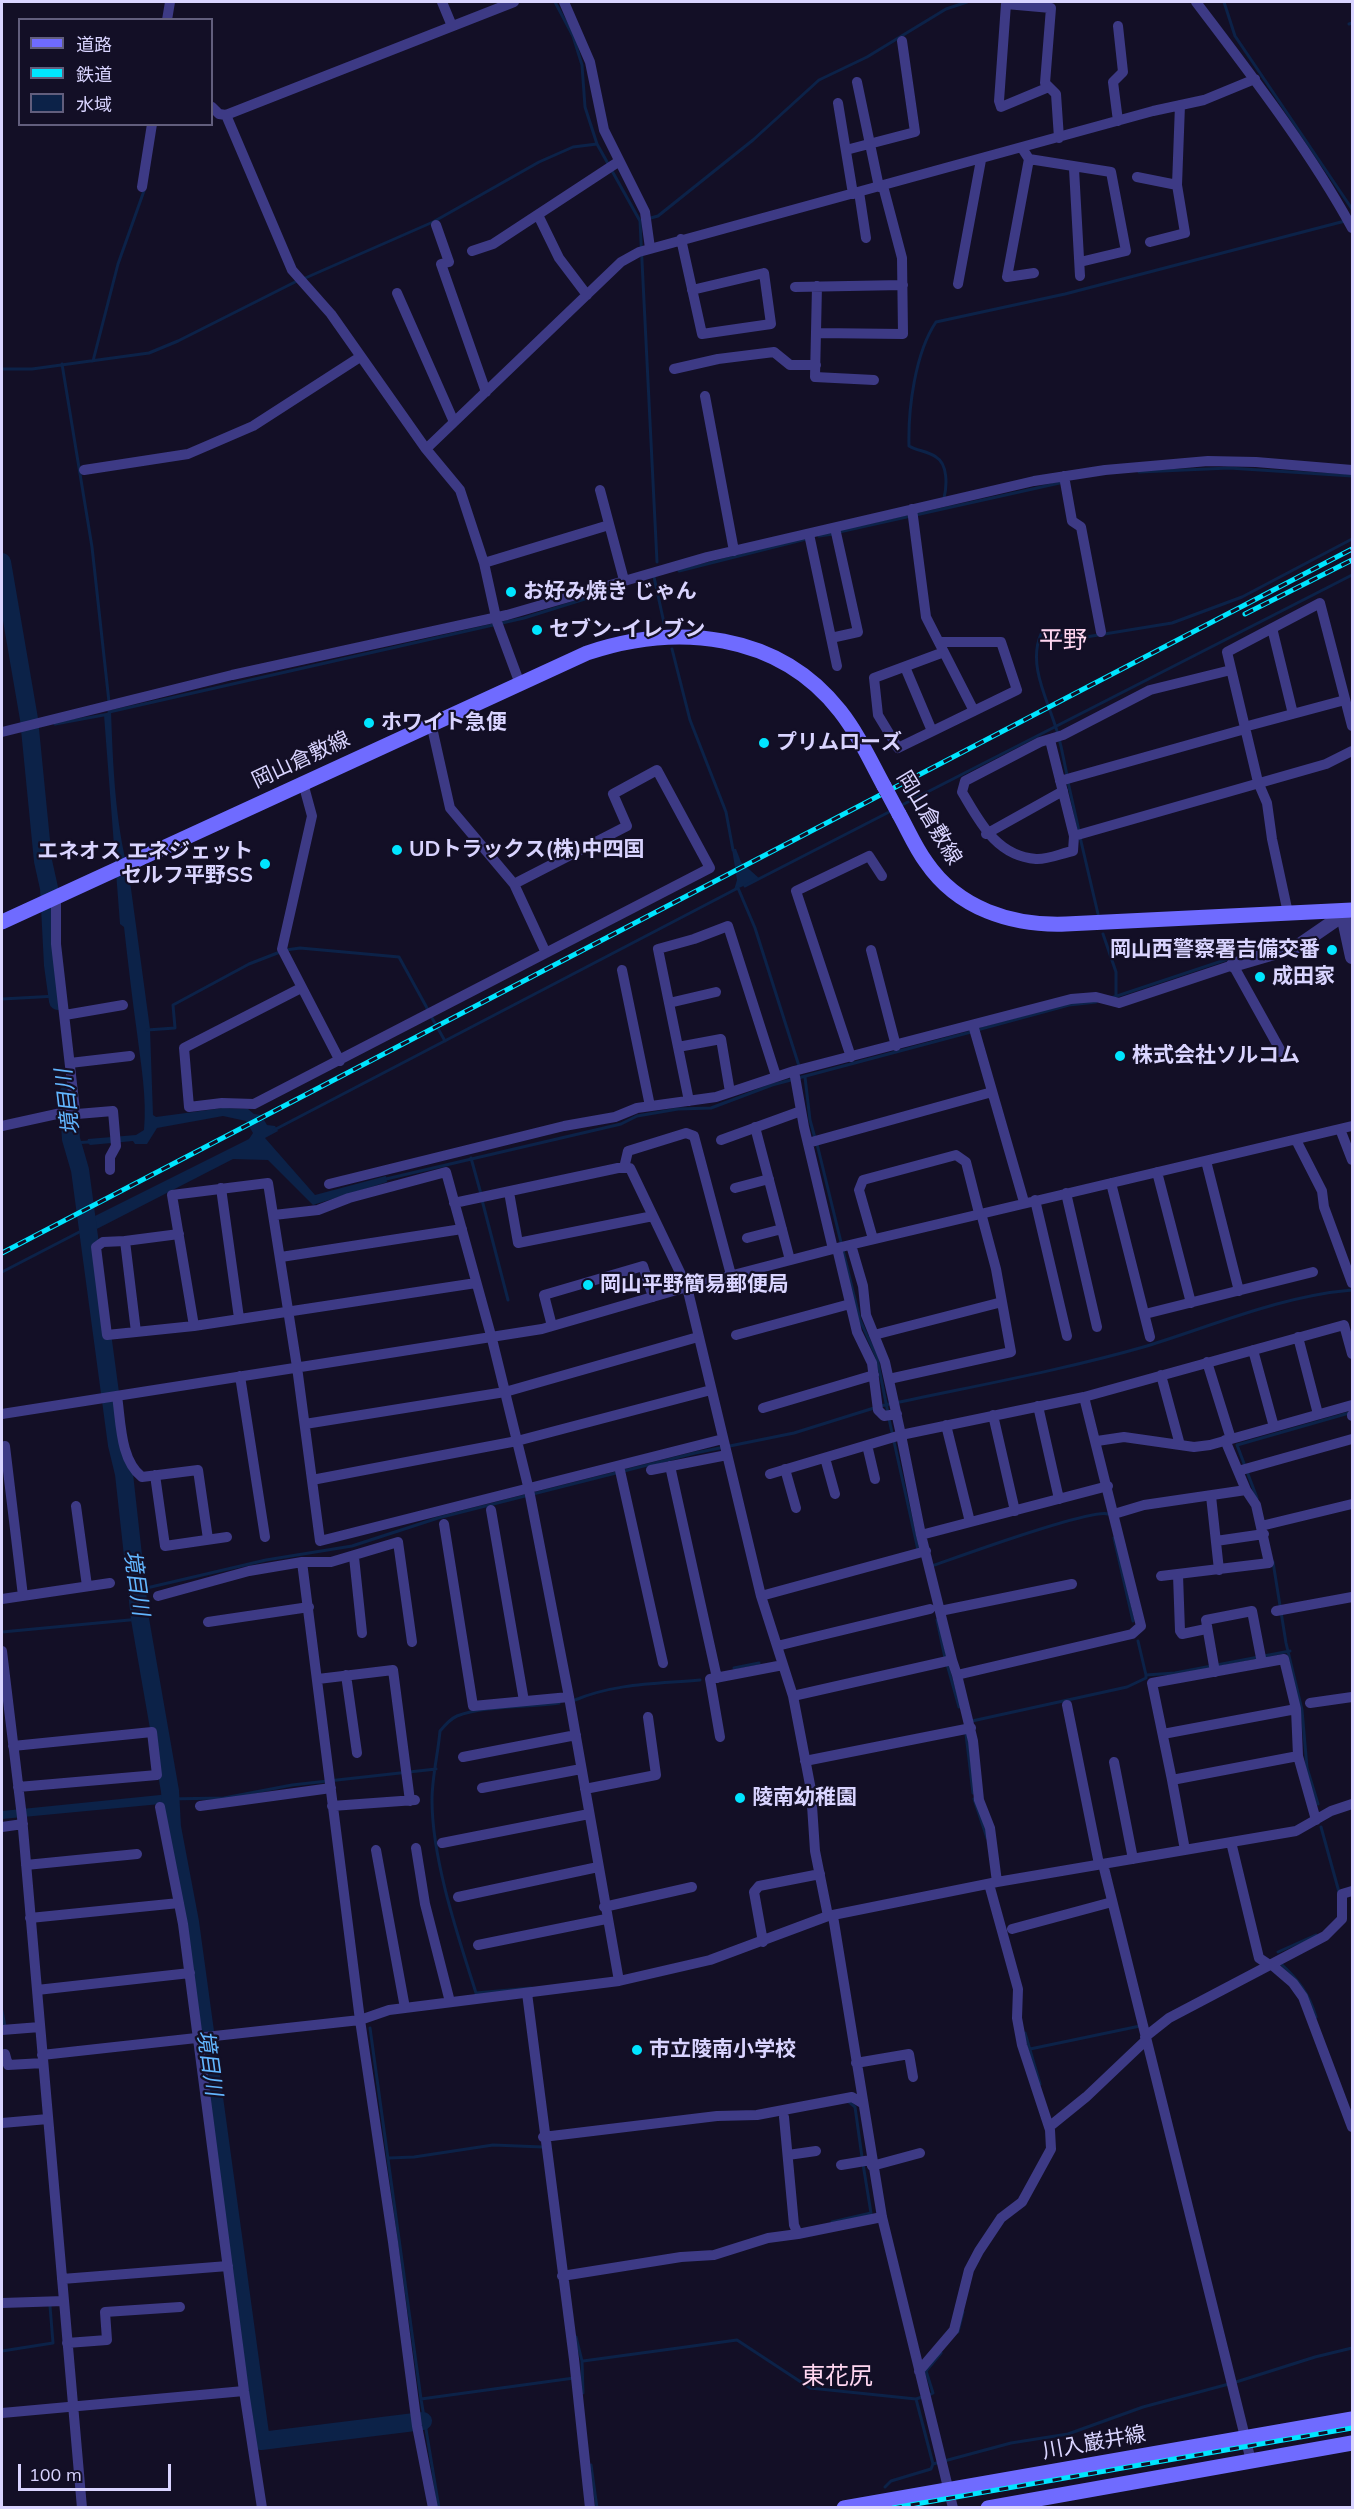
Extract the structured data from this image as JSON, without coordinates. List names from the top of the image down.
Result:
{
  "streets": {
    "main road": ["岡山倉敷線", "川入巌井線"]
  },
  "districts": ["平野", "東花尻"],
  "water": ["境目川"],
  "places": [
    "お好み焼き じゃん",
    "セブン-イレブン",
    "ホワイト急便",
    "プリムローズ",
    "UDトラックス(株)中四国",
    "エネオス エネジェット セルフ平野SS",
    "岡山西警察署吉備交番",
    "成田家",
    "株式会社ソルコム",
    "岡山平野簡易郵便局",
    "陵南幼稚園",
    "市立陵南小学校"
  ],
  "legend": ["道路", "鉄道", "水域"],
  "scale_bar": "100 m"
}
